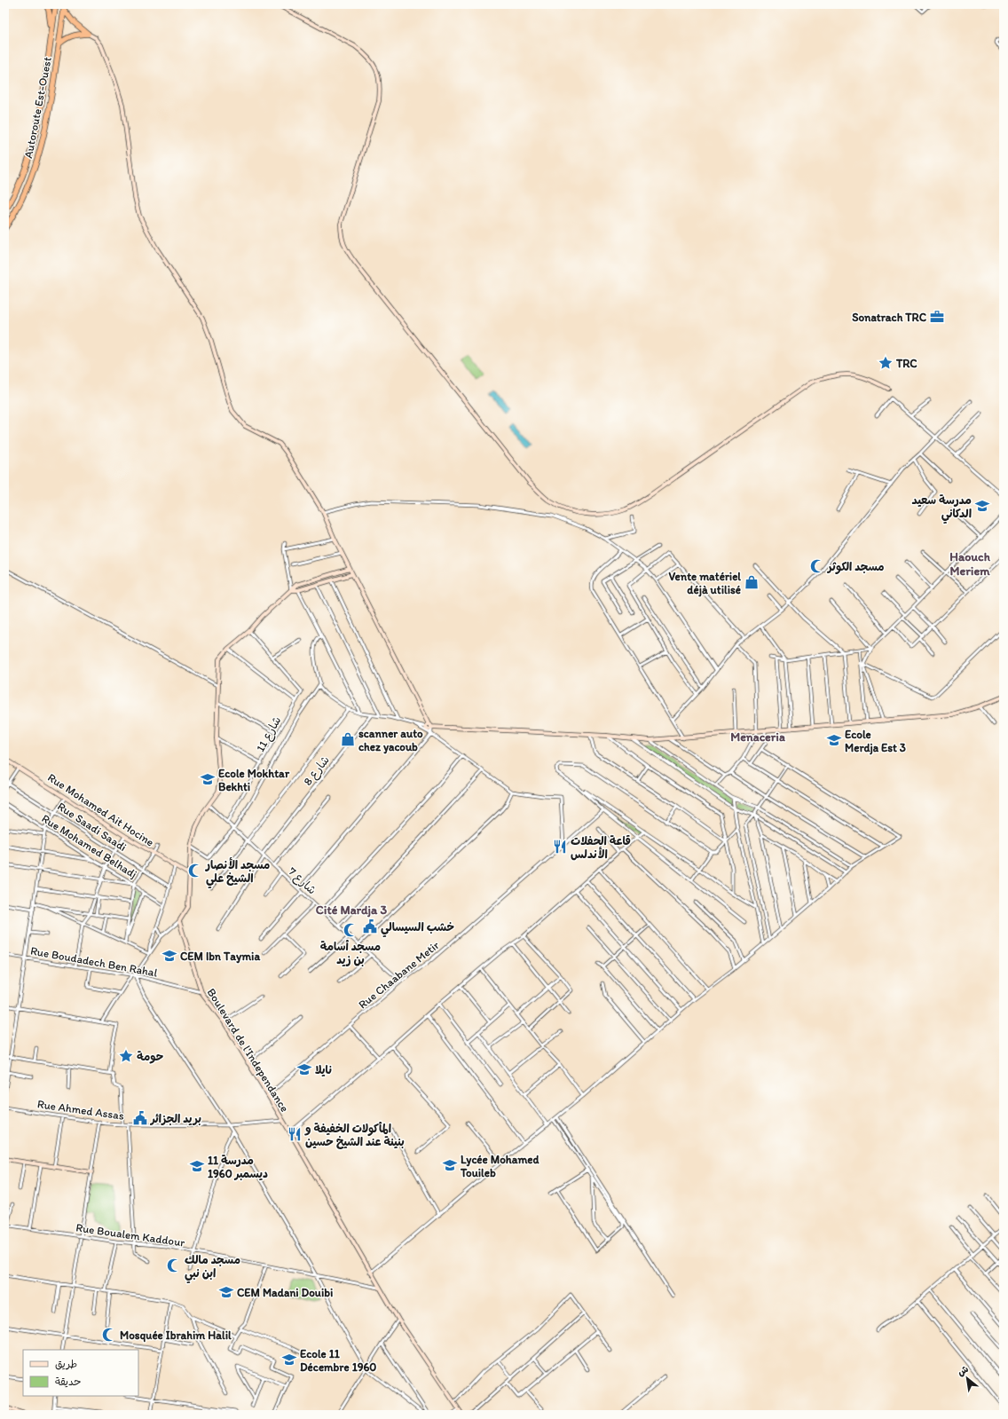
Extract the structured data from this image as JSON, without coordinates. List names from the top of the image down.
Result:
{
  "streets": {
    "highway": ["Autoroute Est-Ouest"],
    "street": [
      "شارع 11",
      "شارع 8",
      "Rue Mohamed Ait Hocine",
      "Rue Saadi Saadi",
      "Rue Mohamed Belhadj",
      "شارع 7",
      "Rue Boudadech Ben Rahal",
      "Rue Chaabane Metir",
      "Boulevard de l'Independance",
      "Rue Ahmed Assas",
      "Rue Boualem Kaddour"
    ]
  },
  "crossings": [
    ["شارع 11", "شارع 7"],
    ["شارع 8", "شارع 7"],
    ["شارع 7", "Rue Chaabane Metir"],
    ["Rue Boudadech Ben Rahal", "Boulevard de l'Independance"],
    ["Rue Chaabane Metir", "Boulevard de l'Independance"],
    ["Boulevard de l'Independance", "Rue Ahmed Assas"],
    ["Boulevard de l'Independance", "Rue Boualem Kaddour"]
  ],
  "districts": ["Haouch Meriem", "Menaceria", "Cité Mardja 3"],
  "places": {
    "office": ["Sonatrach TRC"],
    "place": ["TRC", "حومة"],
    "school or university": [
      "مدرسة سعيد الدكاني",
      "Ecole Merdja Est 3",
      "Ecole Mokhtar Bekhti",
      "CEM Ibn Taymia",
      "نايلا",
      "Lycée Mohamed Touileb",
      "مدرسة 11 ديسمبر 1960",
      "CEM Madani Douibi",
      "Ecole 11 Décembre 1960"
    ],
    "mosque": [
      "مسجد الكوثر",
      "مسجد الأنصار الشيخ علي",
      "مسجد أسامة بن زيد",
      "مسجد مالك ابن نبي",
      "Mosquée Ibrahim Halil"
    ],
    "shop": ["Vente matériel déjà utilisé", "scanner auto chez yacoub"],
    "restaurant": ["قاعة الحفلات الأندلس", "المأكولات الخفيفة و بنينة عند الشيخ حسين"],
    "public building": ["خشب السيسالي", "بريد الجزائر"]
  },
  "legend": ["طريق", "حديقة"],
  "north": "top left"
}
